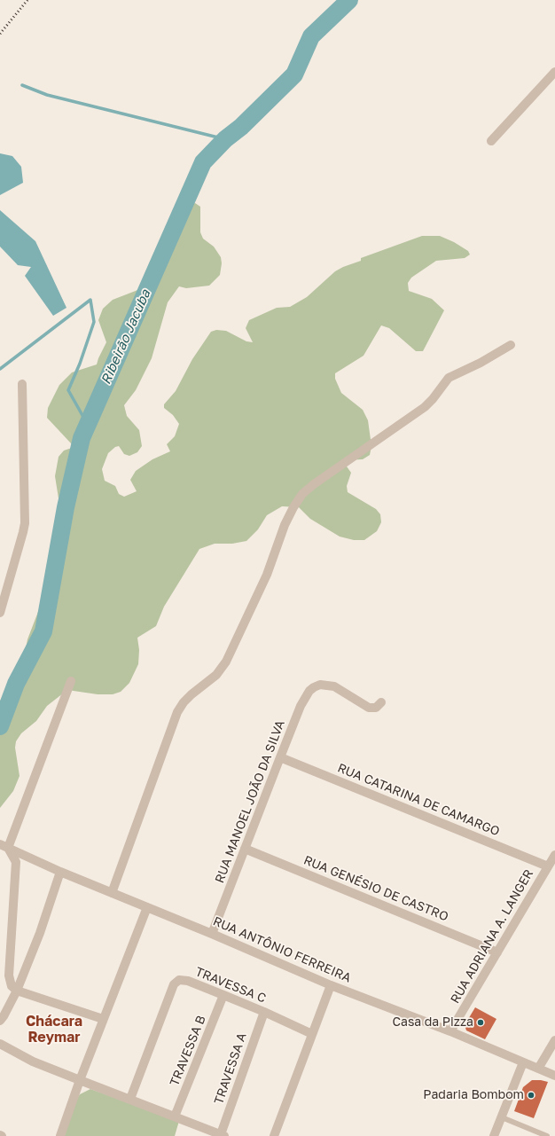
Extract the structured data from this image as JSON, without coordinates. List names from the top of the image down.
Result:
{
  "streets": {
    "street": [
      "RUA CATARINA DE CAMARGO",
      "RUA MANOEL JOÃO DA SILVA",
      "RUA GENÉSIO DE CASTRO",
      "RUA ADRIANA A. LANGER",
      "RUA ANTÔNIO FERREIRA",
      "TRAVESSA C",
      "TRAVESSA B",
      "TRAVESSA A"
    ]
  },
  "crossings": [
    ["RUA CATARINA DE CAMARGO", "RUA MANOEL JOÃO DA SILVA"],
    ["RUA CATARINA DE CAMARGO", "RUA ADRIANA A. LANGER"],
    ["RUA MANOEL JOÃO DA SILVA", "RUA GENÉSIO DE CASTRO"],
    ["RUA MANOEL JOÃO DA SILVA", "RUA ANTÔNIO FERREIRA"],
    ["RUA GENÉSIO DE CASTRO", "RUA ADRIANA A. LANGER"],
    ["RUA ADRIANA A. LANGER", "RUA ANTÔNIO FERREIRA"],
    ["TRAVESSA C", "TRAVESSA B"],
    ["TRAVESSA C", "TRAVESSA A"]
  ],
  "districts": ["Chácara Reymar"],
  "water": ["Ribeirão Jacuba"],
  "places": ["Casa da Pizza", "Padaria Bombom"]
}
